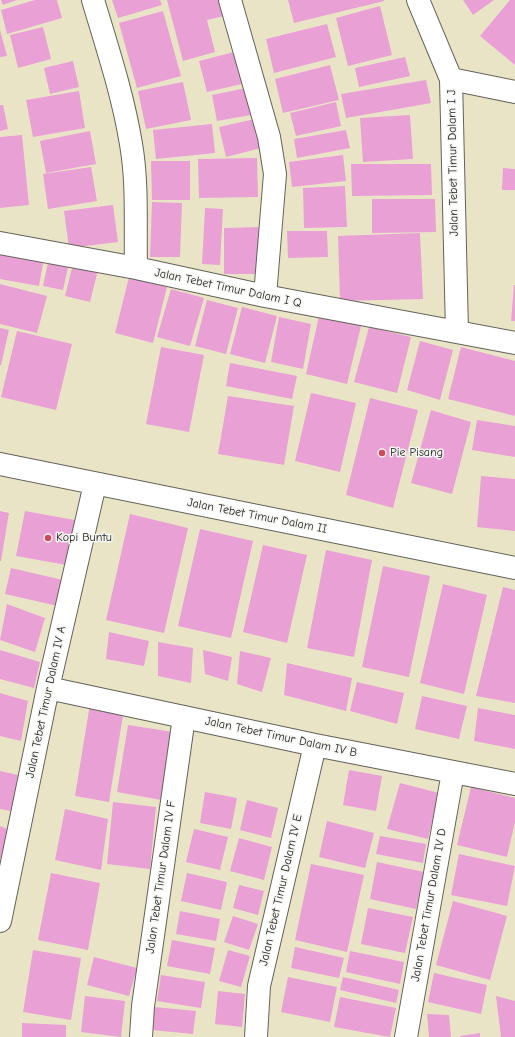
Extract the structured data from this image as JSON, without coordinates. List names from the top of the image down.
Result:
{
  "streets": {
    "street": [
      "Jalan Tebet Timur Dalam I J",
      "Jalan Tebet Timur Dalam I Q",
      "Jalan Tebet Timur Dalam II",
      "Jalan Tebet Timur Dalam IV A",
      "Jalan Tebet Timur Dalam IV B",
      "Jalan Tebet Timur Dalam IV F",
      "Jalan Tebet Timur Dalam IV E",
      "Jalan Tebet Timur Dalam IV D"
    ]
  },
  "crossings": [
    ["Jalan Tebet Timur Dalam I J", "Jalan Tebet Timur Dalam I Q"],
    ["Jalan Tebet Timur Dalam II", "Jalan Tebet Timur Dalam IV A"],
    ["Jalan Tebet Timur Dalam IV A", "Jalan Tebet Timur Dalam IV B"],
    ["Jalan Tebet Timur Dalam IV B", "Jalan Tebet Timur Dalam IV F"],
    ["Jalan Tebet Timur Dalam IV B", "Jalan Tebet Timur Dalam IV E"],
    ["Jalan Tebet Timur Dalam IV B", "Jalan Tebet Timur Dalam IV D"]
  ],
  "places": ["Pie Pisang", "Kopi Buntu"]
}
